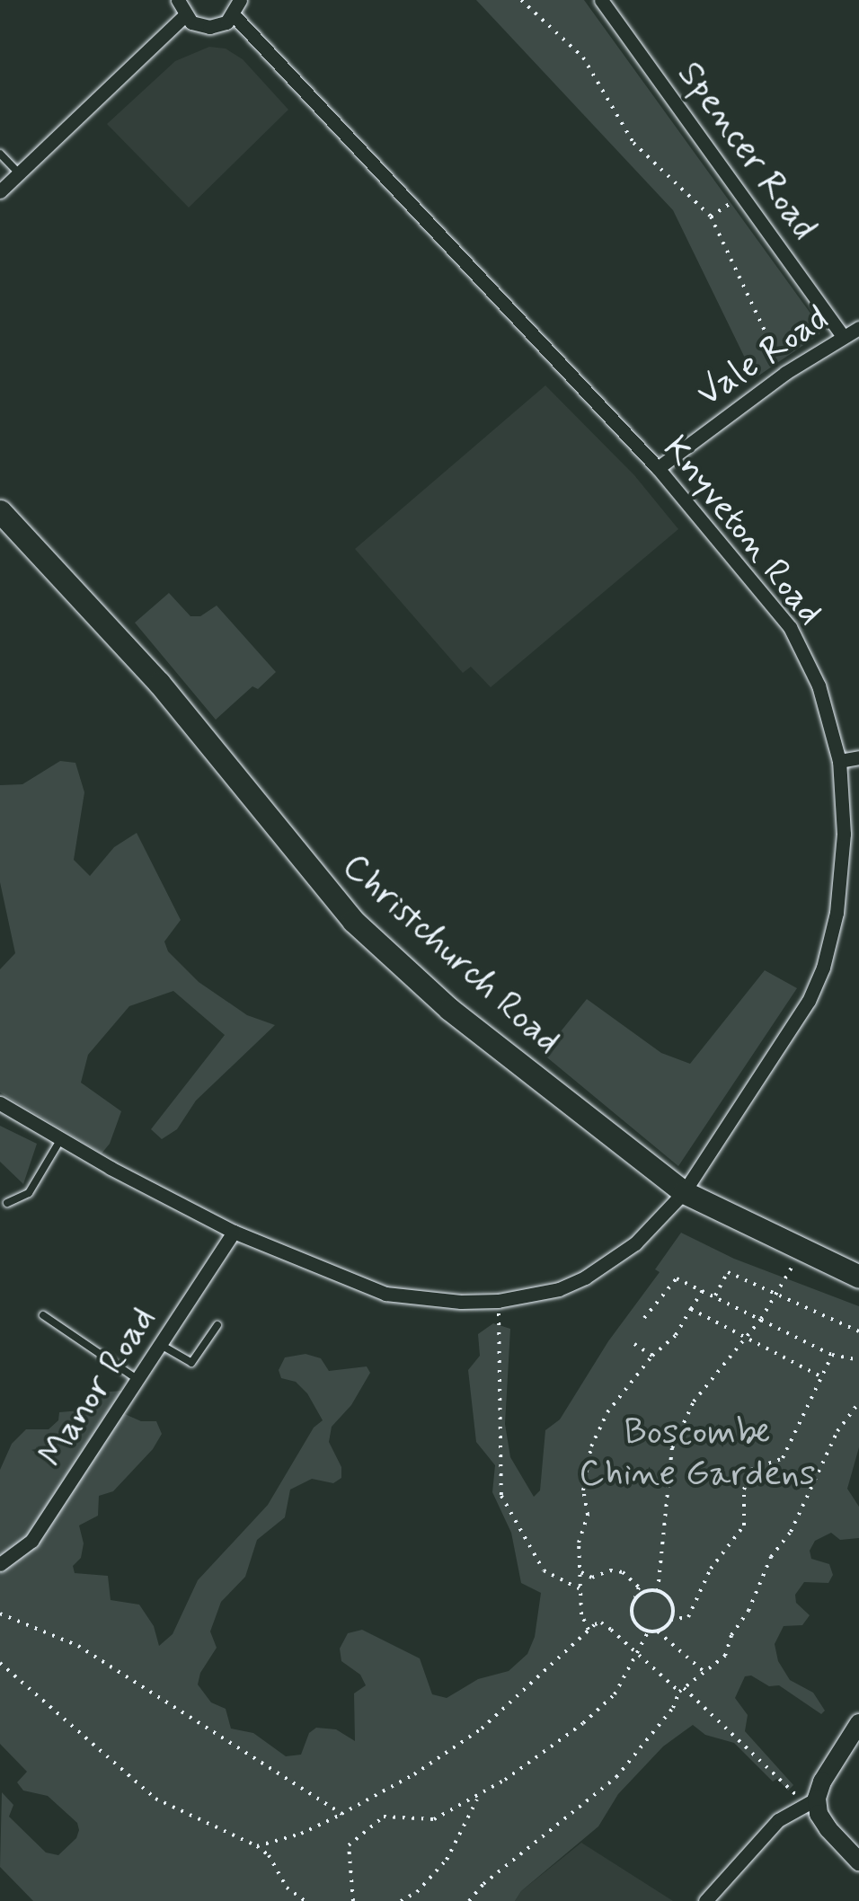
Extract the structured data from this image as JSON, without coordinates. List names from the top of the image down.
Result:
{
  "streets": {
    "main road": ["Christchurch Road"],
    "street": [
      "Spencer Road",
      "Vale Road",
      "Knyveton Road",
      "Manor Road"
    ]
  },
  "crossings": [
    ["Spencer Road", "Vale Road"],
    ["Vale Road", "Knyveton Road"],
    ["Knyveton Road", "Christchurch Road"]
  ],
  "parks": ["Boscombe Chine Gardens"]
}
